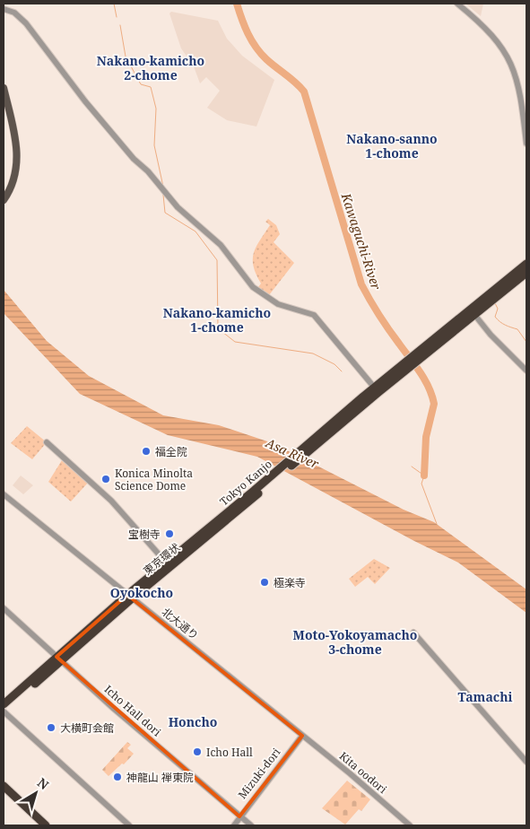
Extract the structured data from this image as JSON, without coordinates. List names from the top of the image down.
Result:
{
  "streets": {
    "highway": ["Tokyo Kanjo"],
    "street": [
      "北大通り",
      "Icho Hall dori",
      "Kita oodori",
      "Mizuki-dori"
    ]
  },
  "crossings": [
    ["Tokyo Kanjo", "北大通り"],
    ["Tokyo Kanjo", "Icho Hall dori"],
    ["北大通り", "Kita oodori"],
    ["北大通り", "Mizuki-dori"],
    ["Icho Hall dori", "Mizuki-dori"],
    ["Kita oodori", "Mizuki-dori"]
  ],
  "districts": [
    "Nakano-kamicho 2-chome",
    "Nakano-sanno 1-chome",
    "Nakano-kamicho 1-chome",
    "Oyokocho",
    "Moto-Yokoyamacho 3-chome",
    "Tamachi",
    "Honcho"
  ],
  "water": ["Kawaguchi-River", "Asa River"],
  "places": [
    "福全院",
    "Konica Minolta Science Dome",
    "宝樹寺",
    "極楽寺",
    "大横町会館",
    "Icho Hall",
    "神龍山 禅東院"
  ],
  "north": "top right"
}
